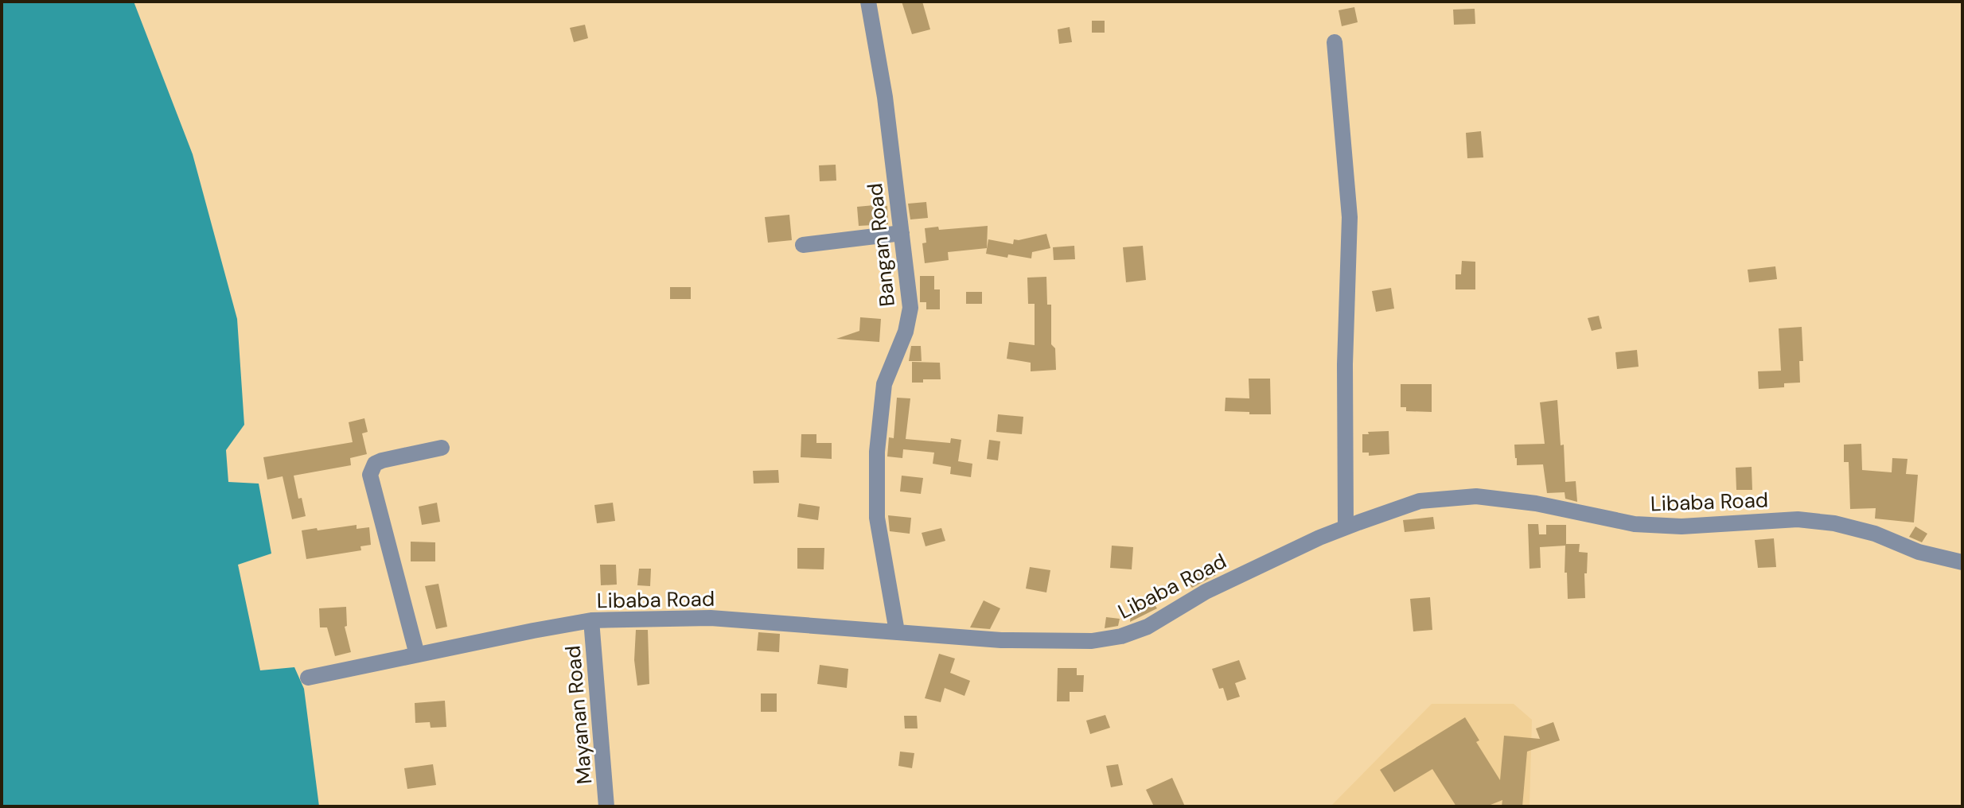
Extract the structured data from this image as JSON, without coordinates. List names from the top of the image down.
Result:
{
  "streets": {
    "street": ["Bangan Road", "Libaba Road", "Mayanan Road"]
  },
  "crossings": [
    ["Bangan Road", "Libaba Road"],
    ["Libaba Road", "Mayanan Road"]
  ]
}
